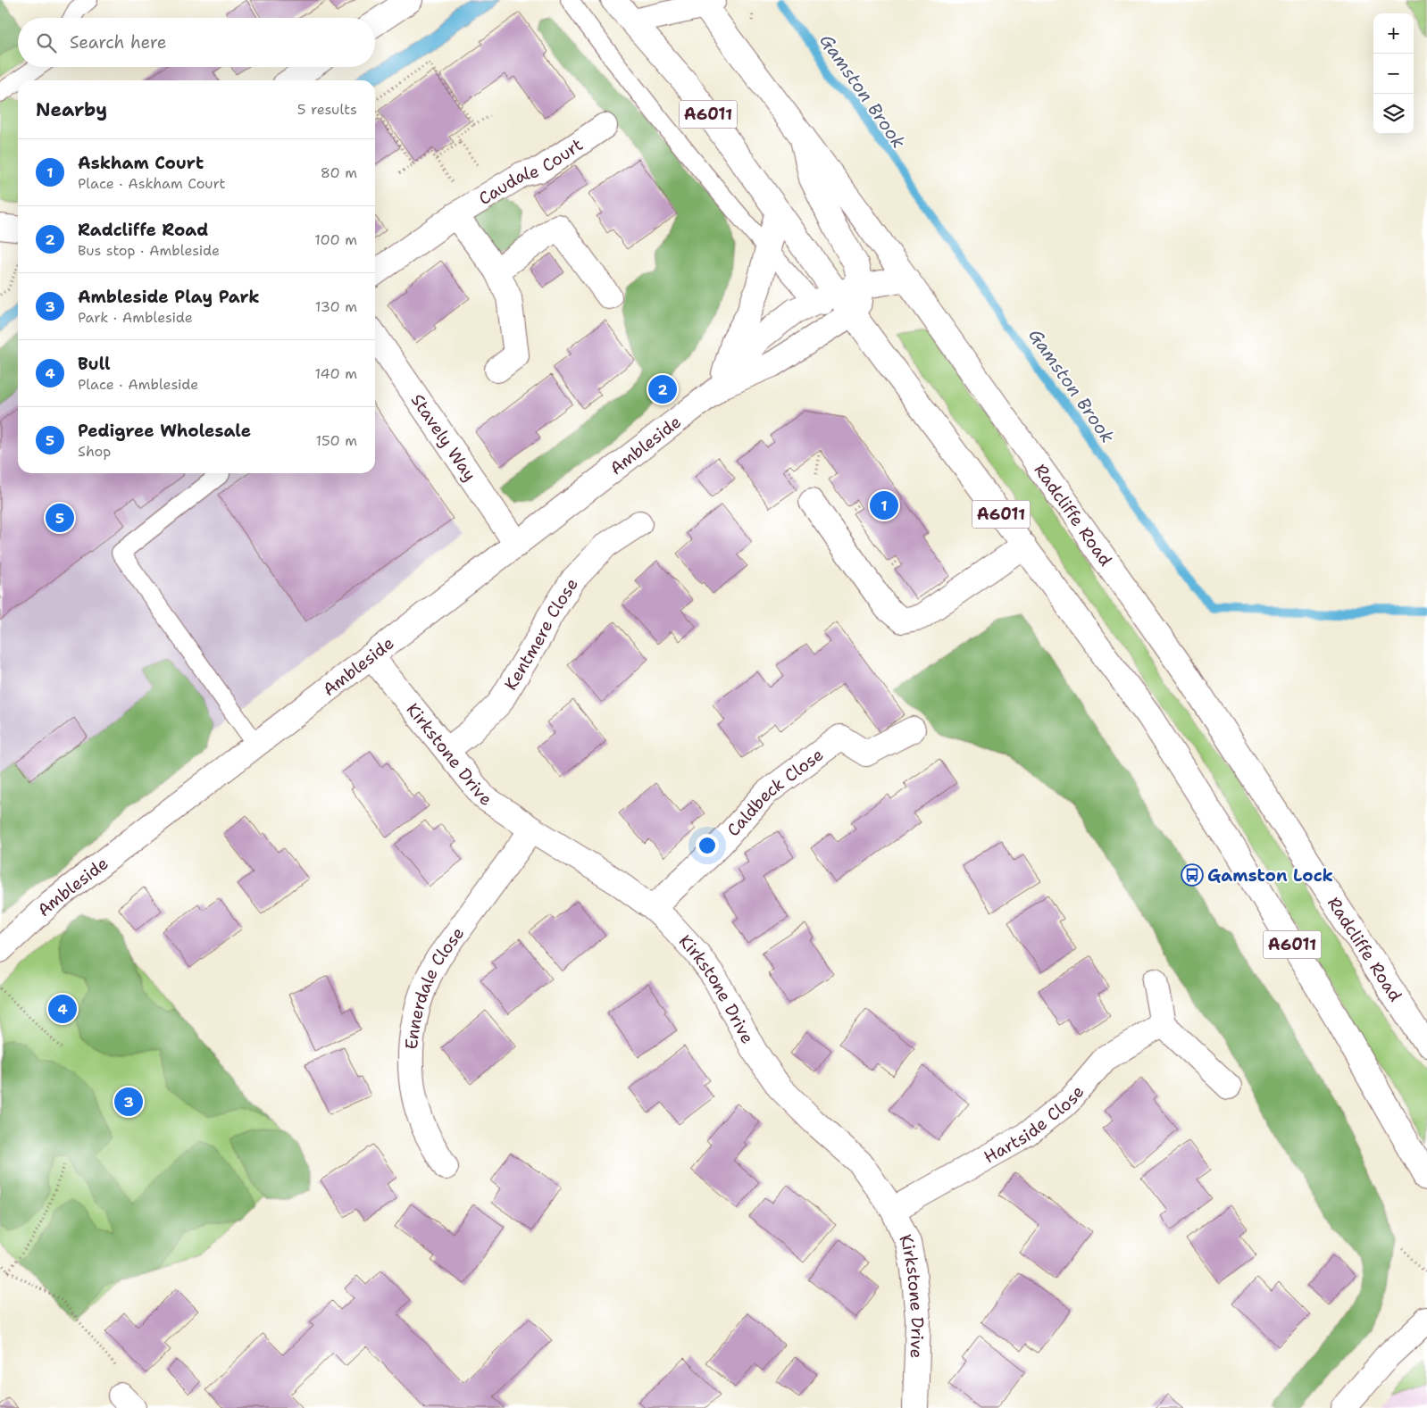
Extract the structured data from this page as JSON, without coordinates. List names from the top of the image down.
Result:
{
  "streets": {
    "main road": [
      "A6011",
      "Caudale Court",
      "Stavely Way",
      "Ambleside",
      "Radcliffe Road",
      "Kentmere Close",
      "Kirkstone Drive",
      "Caldbeck Close",
      "Ennerdale Close",
      "Hartside Close"
    ]
  },
  "crossings": [
    ["A6011", "Ambleside"],
    ["Stavely Way", "Ambleside"],
    ["Ambleside", "Radcliffe Road"],
    ["Ambleside", "Kirkstone Drive"],
    ["Kentmere Close", "Kirkstone Drive"],
    ["Kirkstone Drive", "Caldbeck Close"],
    ["Kirkstone Drive", "Ennerdale Close"],
    ["Kirkstone Drive", "Hartside Close"]
  ],
  "water": ["Gamston Brook"],
  "places": {
    "bus stop": ["Gamston Lock"]
  },
  "page": {
    "map_buttons": ["+", "−"],
    "search": "Search here",
    "heading": ["Nearby", "5 results"],
    "list": [
      {
        "mark": "1",
        "name": "Askham Court",
        "note": "Place · Askham Court",
        "value": "80 m"
      },
      {
        "mark": "2",
        "name": "Radcliffe Road",
        "note": "Bus stop · Ambleside",
        "value": "100 m"
      },
      {
        "mark": "3",
        "name": "Ambleside Play Park",
        "note": "Park · Ambleside",
        "value": "130 m"
      },
      {
        "mark": "4",
        "name": "Bull",
        "note": "Place · Ambleside",
        "value": "140 m"
      },
      {
        "mark": "5",
        "name": "Pedigree Wholesale",
        "note": "Shop",
        "value": "150 m"
      }
    ],
    "pins": [
      "2",
      "1",
      "5",
      "4",
      "3"
    ]
  }
}
